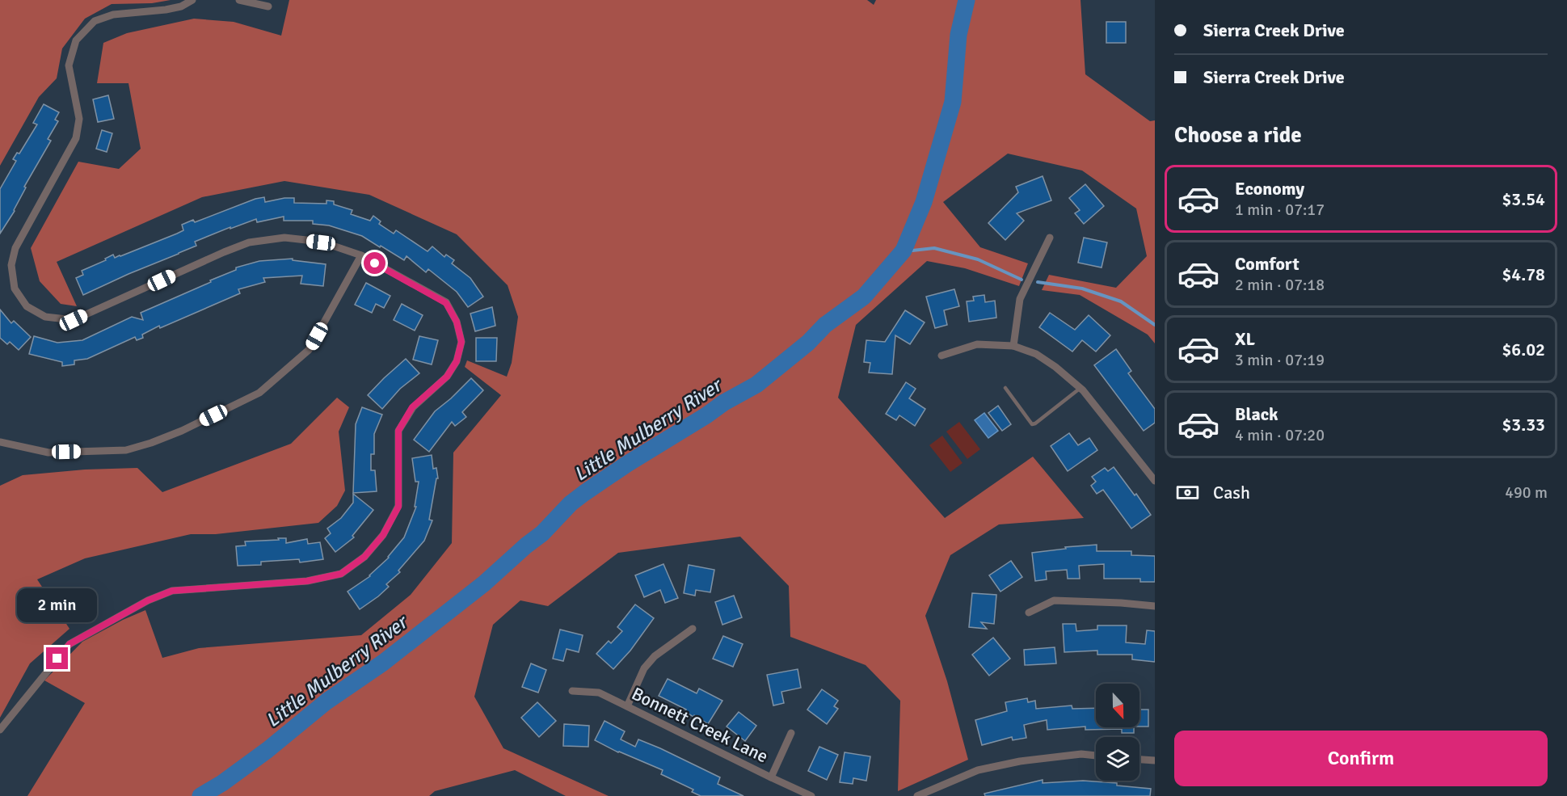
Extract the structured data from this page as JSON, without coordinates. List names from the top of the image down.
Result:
{
  "streets": {
    "street": ["Bonnett Creek Lane"]
  },
  "water": ["Little Mulberry River"],
  "north": "bottom",
  "page": {
    "banner": ["Sierra Creek Drive", "Sierra Creek Drive"],
    "heading": "Choose a ride",
    "list": [
      {
        "name": "Economy",
        "note": "1 min · 07:17",
        "value": "$3.54"
      },
      {
        "name": "Comfort",
        "note": "2 min · 07:18",
        "value": "$4.78"
      },
      {
        "name": "XL",
        "note": "3 min · 07:19",
        "value": "$6.02"
      },
      {
        "name": "Black",
        "note": "4 min · 07:20",
        "value": "$3.33"
      }
    ],
    "pay": ["Cash", "490 m"],
    "bubble": "2 min",
    "buttons": "Confirm"
  }
}
